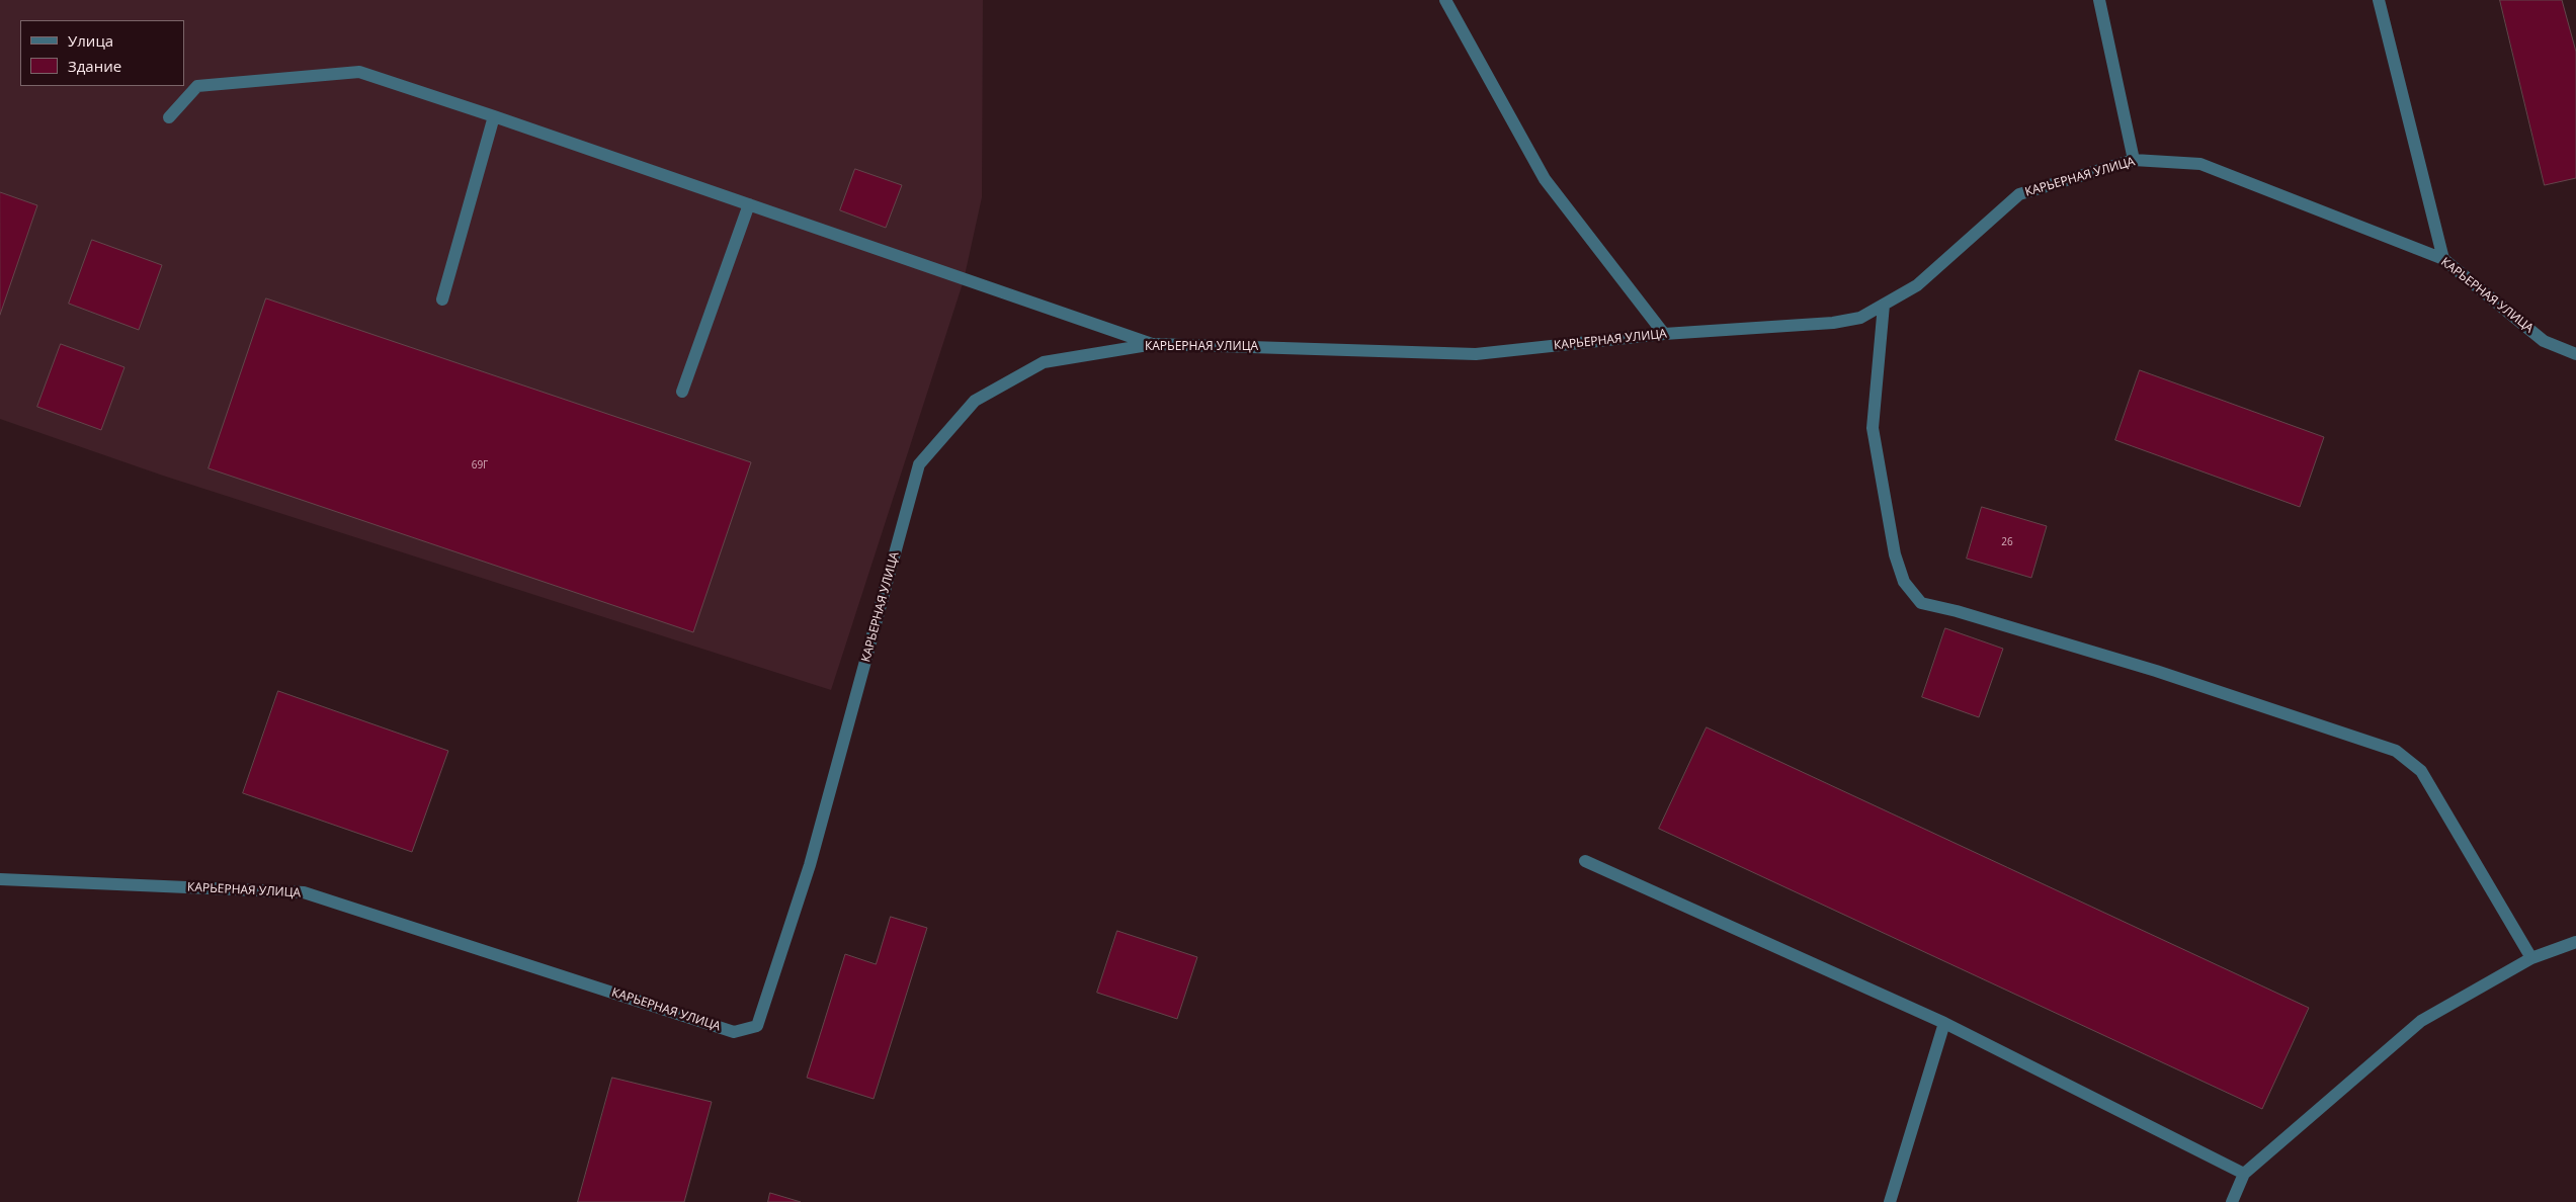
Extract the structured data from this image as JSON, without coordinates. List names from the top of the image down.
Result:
{
  "streets": {
    "street": ["КАРЬЕРНАЯ УЛИЦА"]
  },
  "house_numbers": ["69Г", "26"],
  "legend": ["Улица", "Здание"]
}
